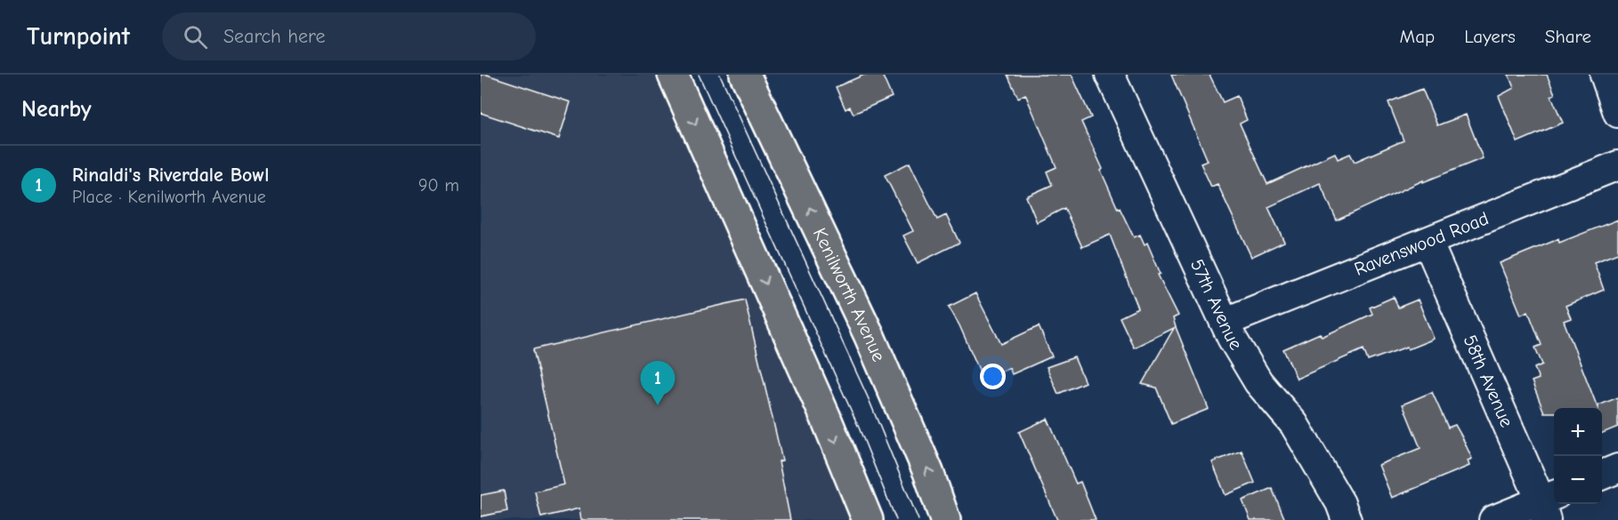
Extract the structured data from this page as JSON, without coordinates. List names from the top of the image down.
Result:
{
  "streets": {
    "main road": ["Kenilworth Avenue"],
    "street": ["Ravenswood Road", "57th Avenue", "58th Avenue"]
  },
  "crossings": [
    ["Ravenswood Road", "57th Avenue"],
    ["Ravenswood Road", "58th Avenue"]
  ],
  "page": {
    "header": "Turnpoint",
    "search": "Search here",
    "nav": ["Map", "Layers", "Share"],
    "heading": "Nearby",
    "list": [
      {
        "mark": "1",
        "name": "Rinaldi's Riverdale Bowl",
        "note": "Place · Kenilworth Avenue",
        "value": "90 m"
      }
    ],
    "pins": "1",
    "map_buttons": ["+", "−"]
  }
}
